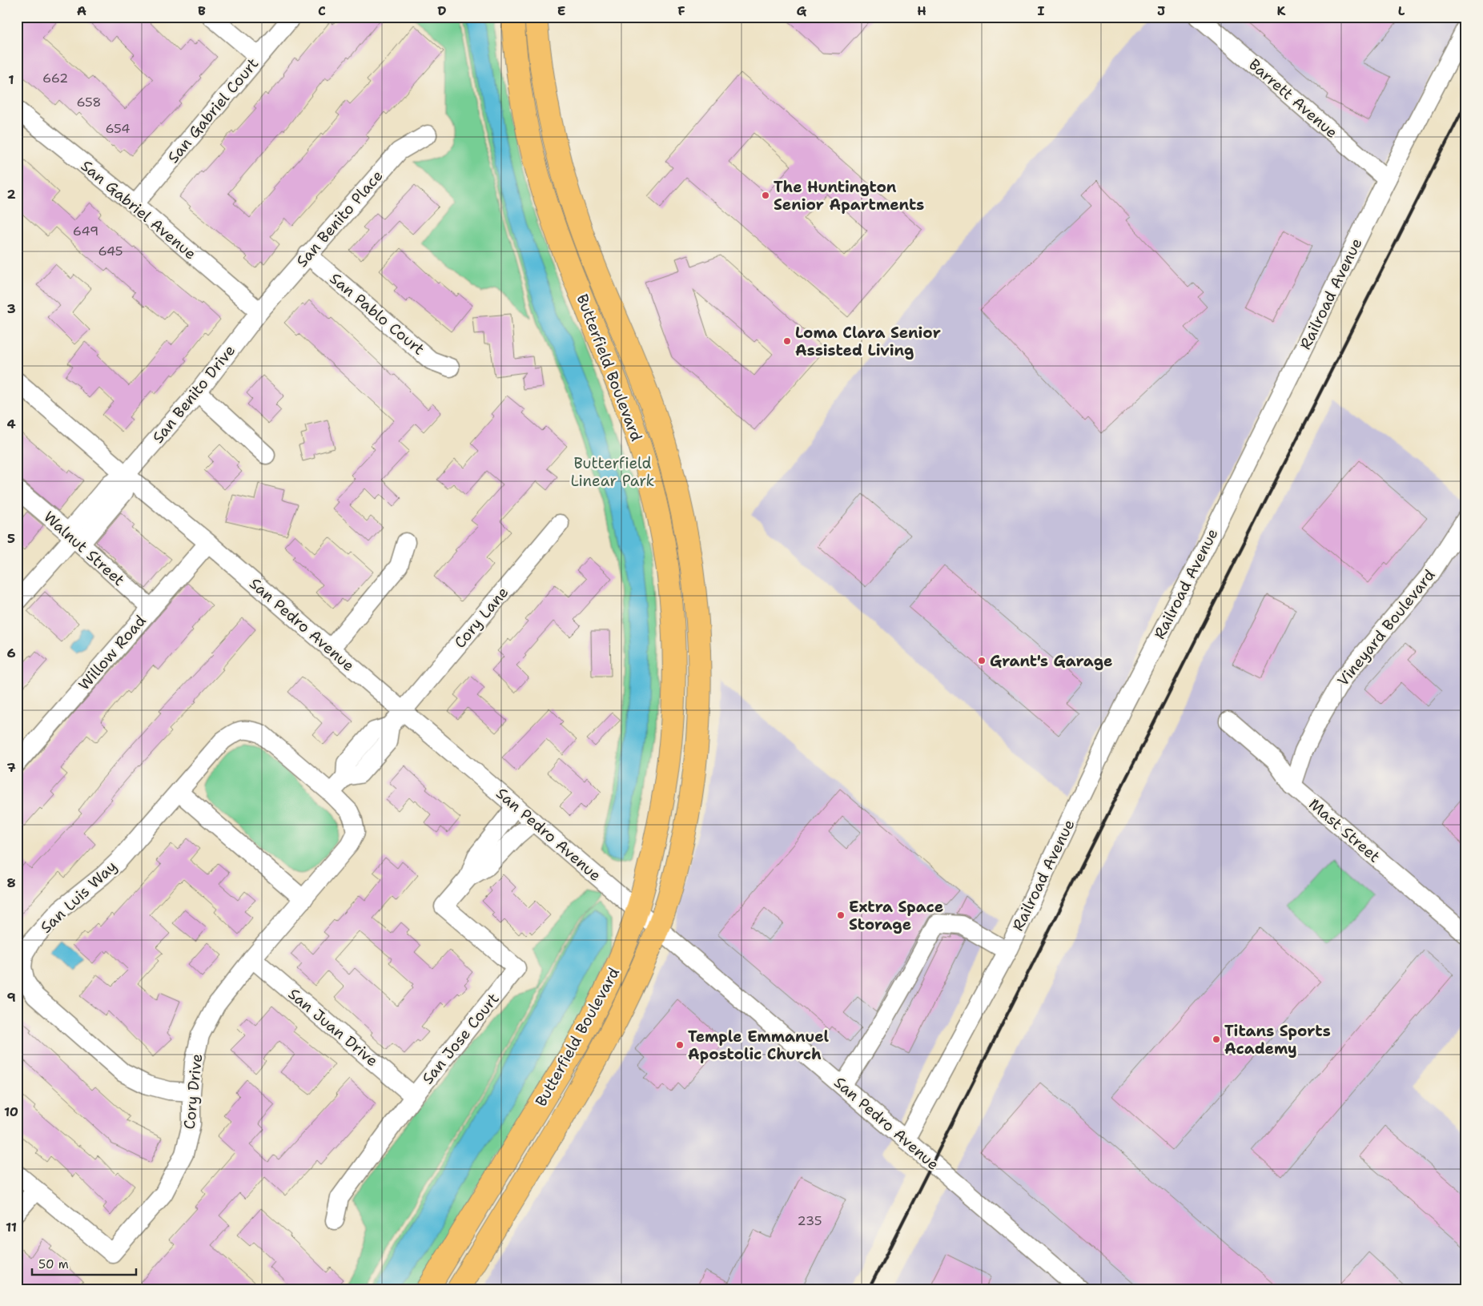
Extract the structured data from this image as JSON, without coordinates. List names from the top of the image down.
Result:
{
  "streets": {
    "main road": ["Butterfield Boulevard"],
    "street": [
      "Barrett Avenue",
      "San Gabriel Court",
      "San Gabriel Avenue",
      "San Benito Place",
      "Railroad Avenue",
      "San Pablo Court",
      "San Benito Drive",
      "Walnut Street",
      "Cory Lane",
      "San Pedro Avenue",
      "Vineyard Boulevard",
      "Willow Road",
      "Mast Street",
      "San Luis Way",
      "San Juan Drive",
      "San Jose Court",
      "Cory Drive"
    ]
  },
  "crossings": [
    ["Barrett Avenue", "Railroad Avenue"],
    ["San Gabriel Court", "San Gabriel Avenue"],
    ["San Gabriel Avenue", "San Benito Place"],
    ["San Gabriel Avenue", "San Benito Drive"],
    ["San Benito Place", "San Pablo Court"],
    ["San Benito Place", "San Benito Drive"],
    ["Railroad Avenue", "San Pedro Avenue"],
    ["Butterfield Boulevard", "San Pedro Avenue"],
    ["San Benito Drive", "Walnut Street"],
    ["San Benito Drive", "San Pedro Avenue"],
    ["Walnut Street", "Willow Road"],
    ["Cory Lane", "San Pedro Avenue"],
    ["San Pedro Avenue", "Willow Road"],
    ["San Pedro Avenue", "San Jose Court"],
    ["Vineyard Boulevard", "Mast Street"],
    ["San Luis Way", "Cory Drive"],
    ["San Juan Drive", "San Jose Court"],
    ["San Juan Drive", "Cory Drive"]
  ],
  "parks": ["Butterfield Linear Park"],
  "places": [
    "The Huntington Senior Apartments",
    "Loma Clara Senior Assisted Living",
    "Grant's Garage",
    "Extra Space Storage",
    "Titans Sports Academy",
    "Temple Emmanuel Apostolic Church"
  ],
  "house_numbers": [
    "662",
    "658",
    "654",
    "649",
    "645",
    "235"
  ],
  "scale_bar": "50 m",
  "grid": {
    "columns": [
      "A",
      "B",
      "C",
      "D",
      "E",
      "F",
      "G",
      "H",
      "I",
      "J",
      "K",
      "L"
    ],
    "rows": [
      "1",
      "2",
      "3",
      "4",
      "5",
      "6",
      "7",
      "8",
      "9",
      "10",
      "11"
    ]
  }
}
